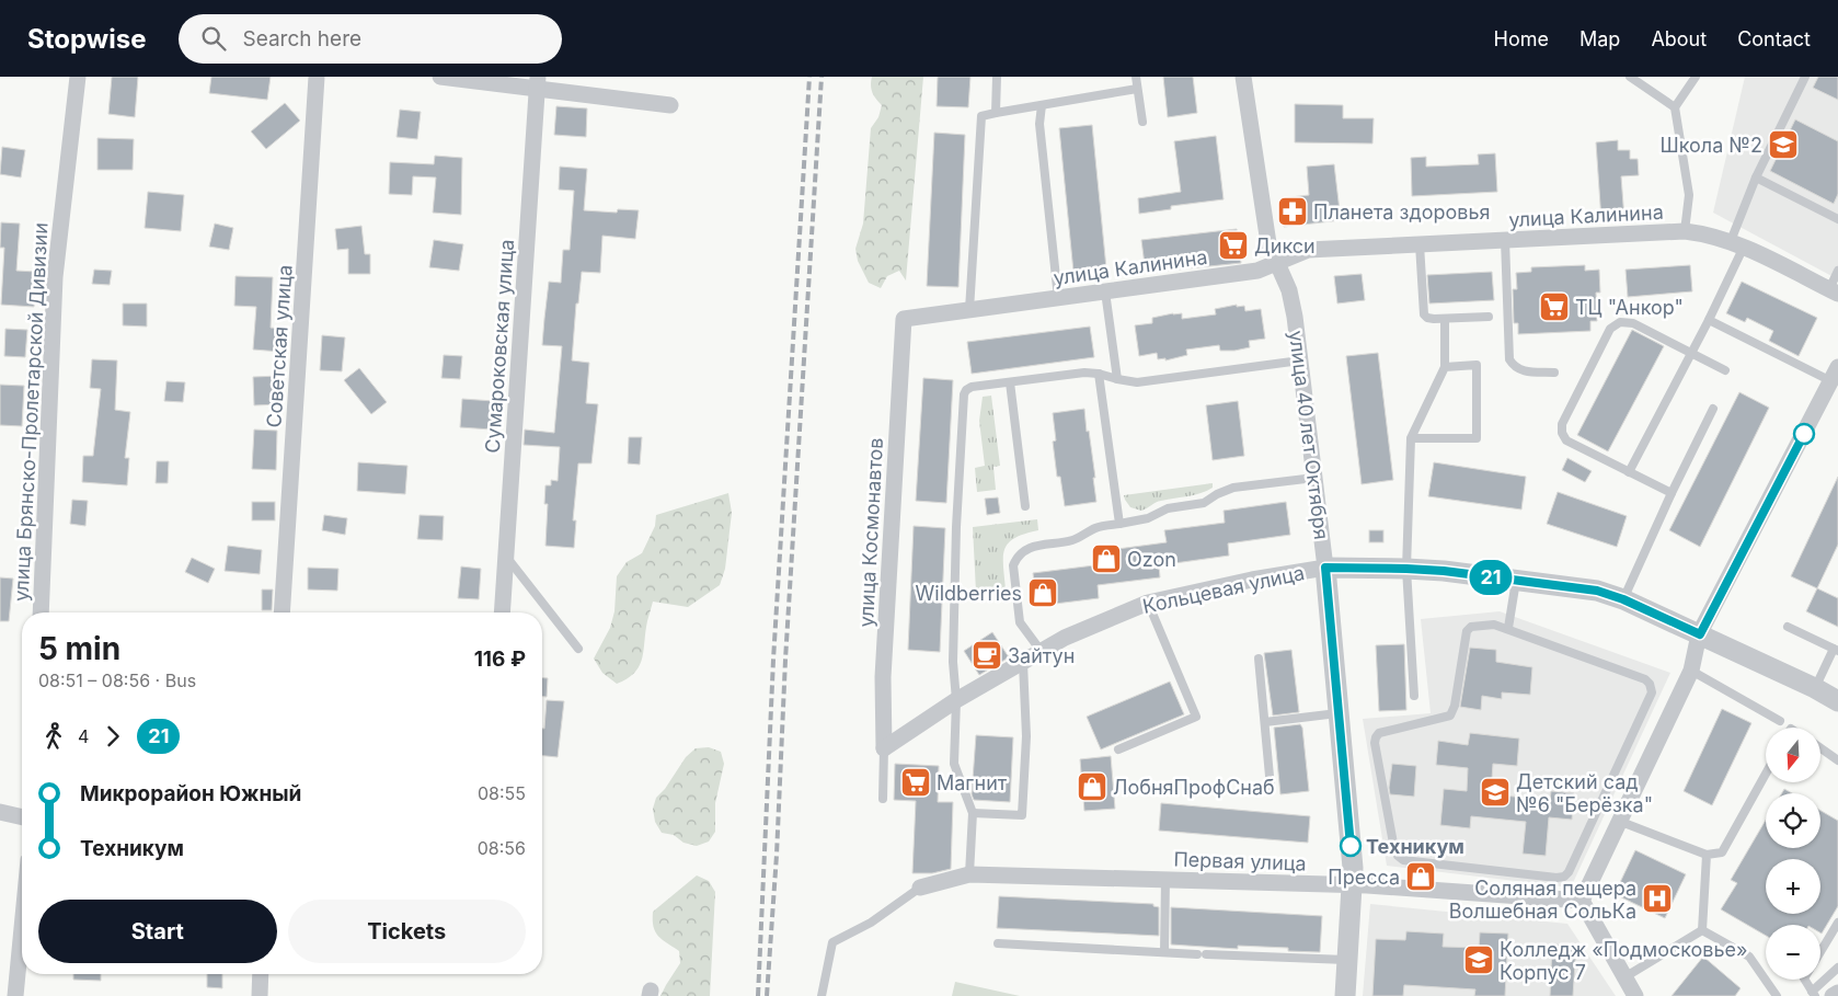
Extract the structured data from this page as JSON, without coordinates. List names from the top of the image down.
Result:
{
  "streets": {
    "street": [
      "улица Калинина",
      "Советская улица",
      "Сумароковская улица",
      "улица Брянско-Пролетарской Дивизии",
      "улица 40 лет Октября",
      "улица Космонавтов",
      "Кольцевая улица",
      "Первая улица"
    ]
  },
  "crossings": [
    ["улица Калинина", "улица 40 лет Октября"],
    ["улица Калинина", "улица Космонавтов"],
    ["улица 40 лет Октября", "Кольцевая улица"],
    ["улица 40 лет Октября", "Первая улица"],
    ["улица Космонавтов", "Кольцевая улица"]
  ],
  "places": {
    "school or university": ["Школа №2", "Детский сад №6 \"Берёзка\"", "Колледж «Подмосковье» Корпус 7"],
    "pharmacy": ["Планета здоровья"],
    "supermarket": ["Дикси", "ТЦ \"Анкор\"", "Магнит"],
    "shop": [
      "Ozon",
      "Wildberries",
      "ЛобняПрофСнаб",
      "Пресса"
    ],
    "cafe": ["Зайтун"],
    "other": ["Техникум"],
    "hospital": ["Соляная пещера Волшебная СольКа"]
  },
  "lines": ["bus line 21"],
  "north": "bottom",
  "page": {
    "header": "Stopwise",
    "search": "Search here",
    "nav": [
      "Home",
      "Map",
      "About",
      "Contact"
    ],
    "on_map": "21",
    "heading": ["5 min", "08:51 – 08:56 · Bus", "116 ₽"],
    "legs": ["4", "21"],
    "map_buttons": ["+", "−"],
    "list": [
      {
        "name": "Микрорайон Южный",
        "value": "08:55"
      },
      {
        "name": "Техникум",
        "value": "08:56"
      }
    ],
    "buttons": ["Start", "Tickets"]
  }
}
